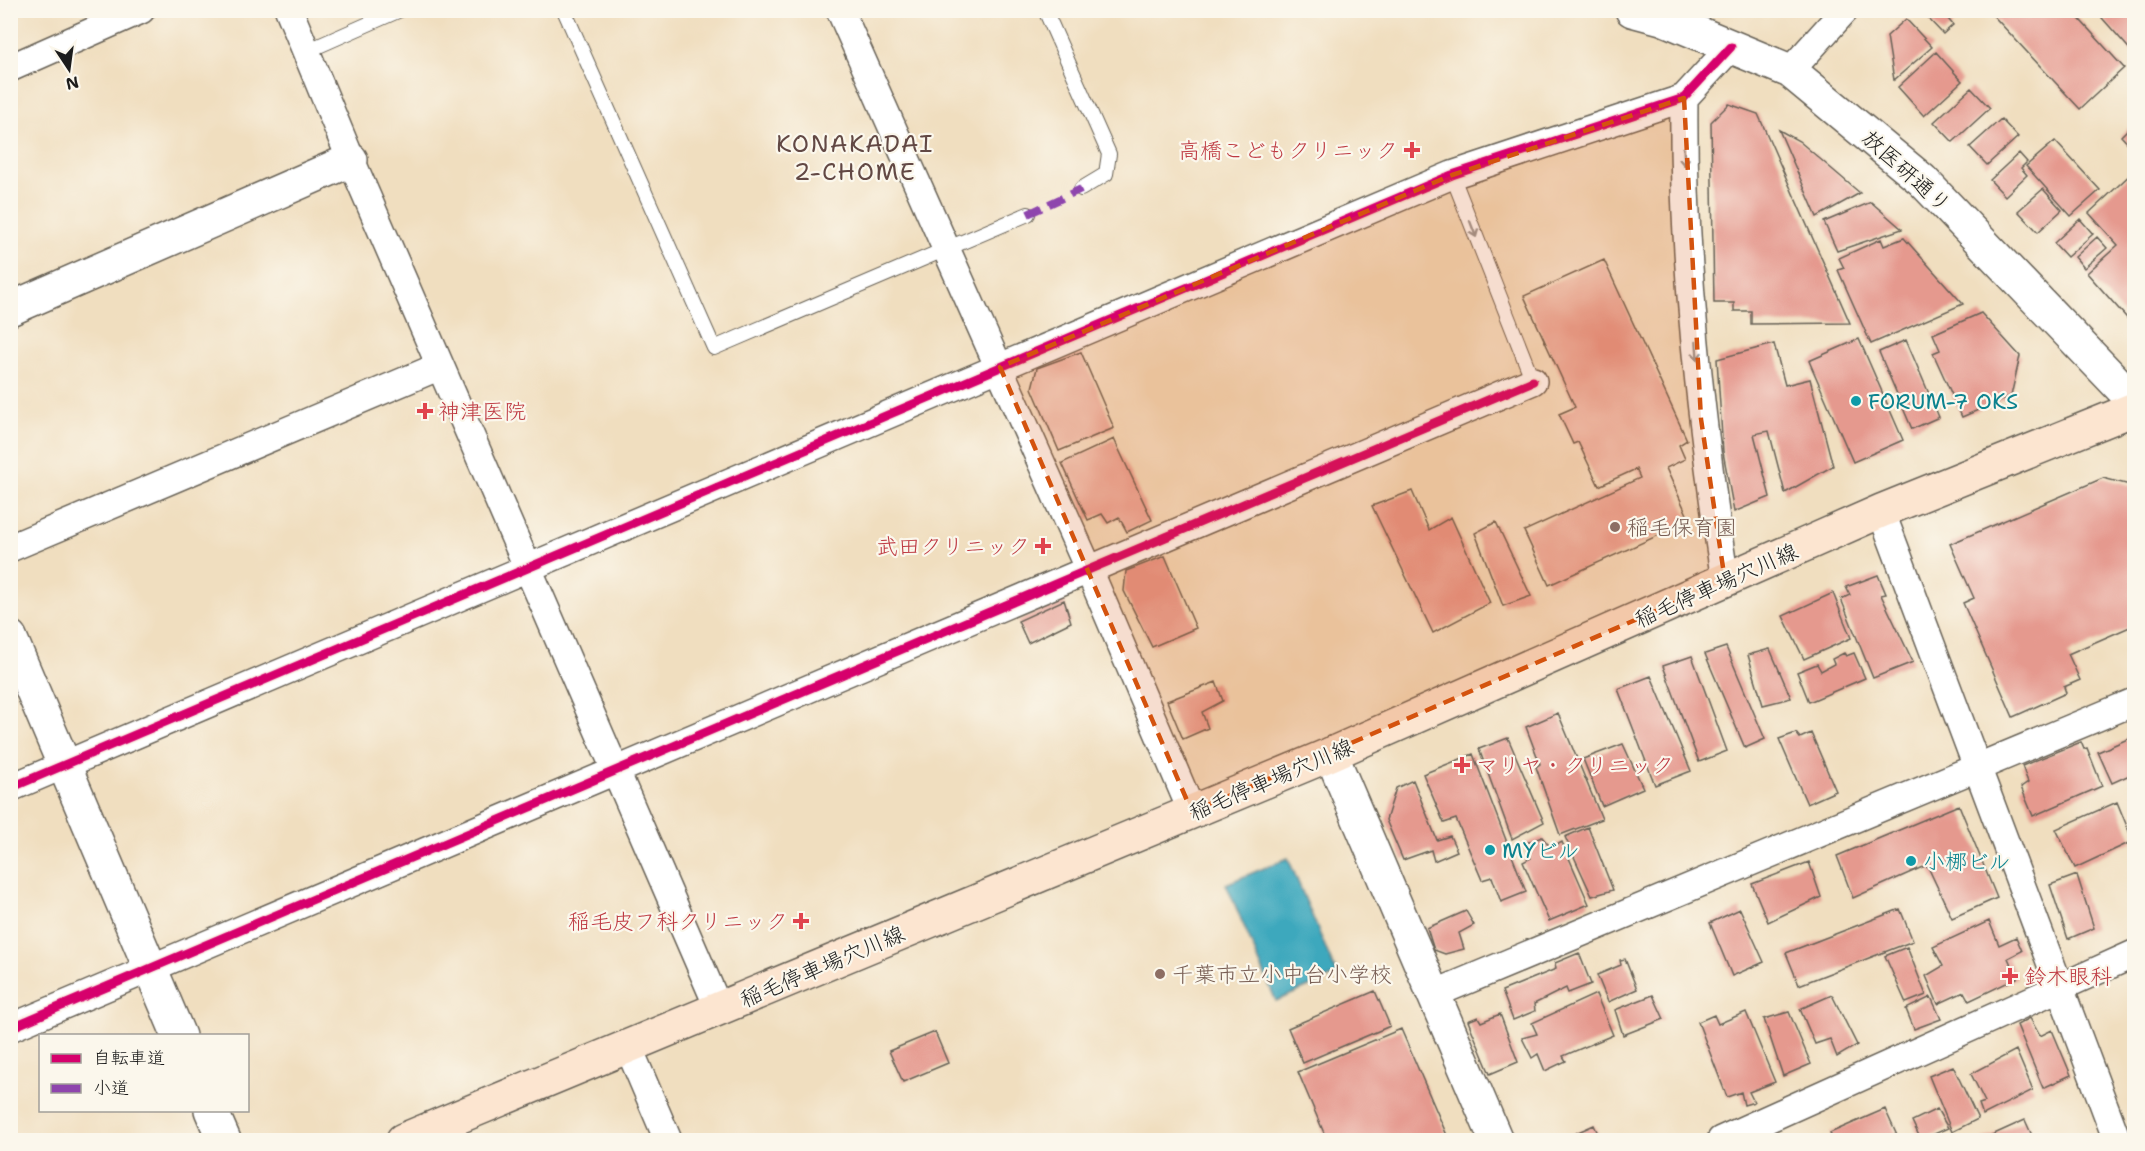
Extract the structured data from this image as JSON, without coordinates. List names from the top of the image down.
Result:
{
  "streets": {
    "main road": ["稲毛停車場穴川線"],
    "street": ["放医研通り"]
  },
  "districts": ["KONAKADAI 2-CHOME"],
  "places": {
    "health": [
      "高橋こどもクリニック",
      "神津医院",
      "武田クリニック",
      "マリヤ・クリニック",
      "稲毛皮フ科クリニック",
      "鈴木眼科"
    ],
    "other": [
      "FORUM-7 OKS",
      "稲毛保育園",
      "MYビル",
      "小梛ビル",
      "千葉市立小中台小学校"
    ]
  },
  "legend": ["自転車道", "小道"],
  "north": "bottom"
}
